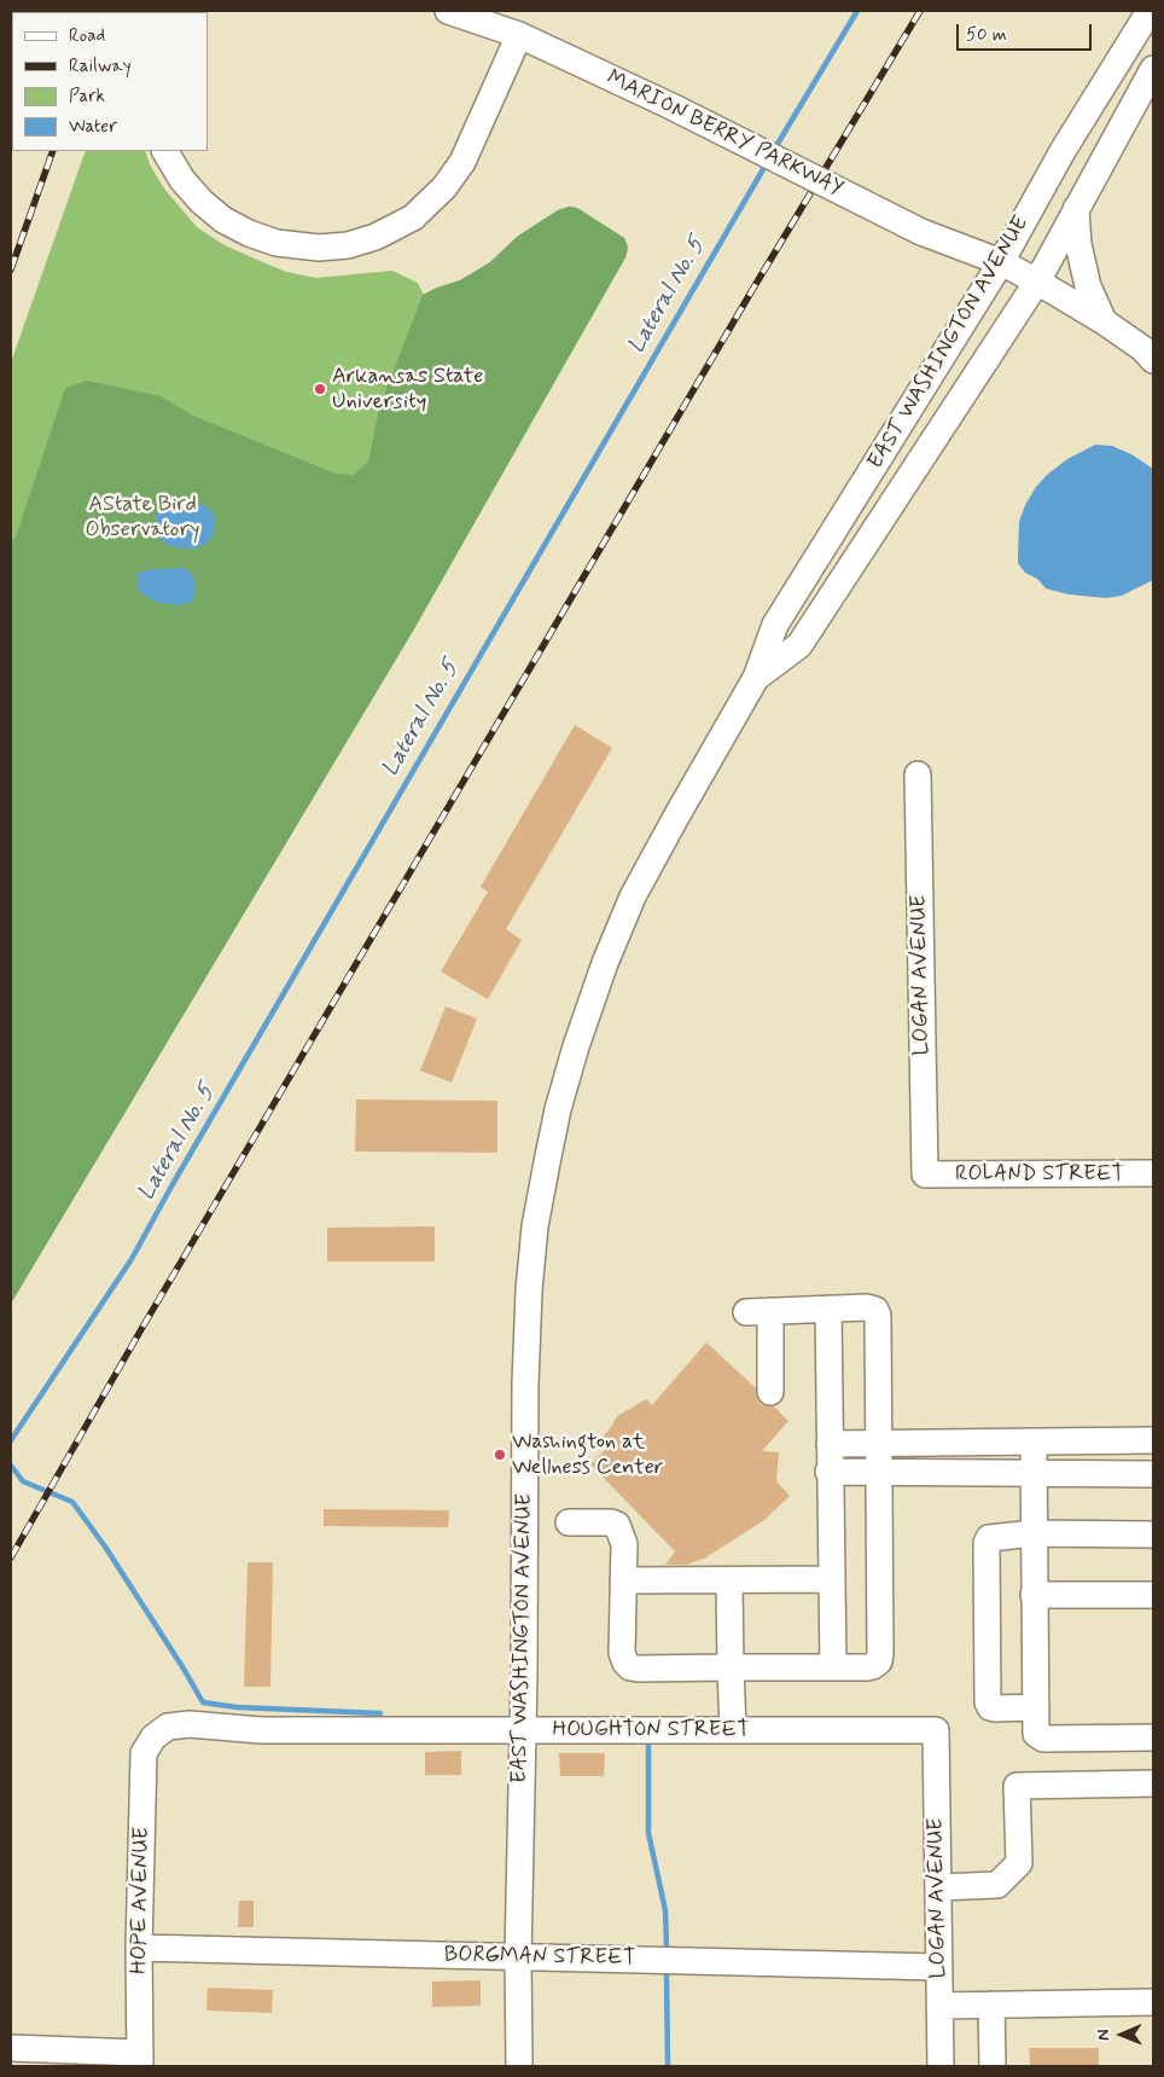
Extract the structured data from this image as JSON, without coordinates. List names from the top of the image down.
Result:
{
  "streets": {
    "street": [
      "MARION BERRY PARKWAY",
      "EAST WASHINGTON AVENUE",
      "LOGAN AVENUE",
      "ROLAND STREET",
      "HOUGHTON STREET",
      "HOPE AVENUE",
      "BORGMAN STREET"
    ]
  },
  "crossings": [
    ["MARION BERRY PARKWAY", "EAST WASHINGTON AVENUE"],
    ["EAST WASHINGTON AVENUE", "HOUGHTON STREET"],
    ["EAST WASHINGTON AVENUE", "BORGMAN STREET"],
    ["LOGAN AVENUE", "ROLAND STREET"],
    ["LOGAN AVENUE", "HOUGHTON STREET"],
    ["LOGAN AVENUE", "BORGMAN STREET"],
    ["HOUGHTON STREET", "HOPE AVENUE"],
    ["HOPE AVENUE", "BORGMAN STREET"]
  ],
  "water": ["Lateral No. 5"],
  "parks": ["AState Bird Observatory"],
  "places": ["Arkansas State University", "Washington at Wellness Center"],
  "legend": [
    "Road",
    "Railway",
    "Park",
    "Water"
  ],
  "scale_bar": "50 m",
  "north": "left"
}
